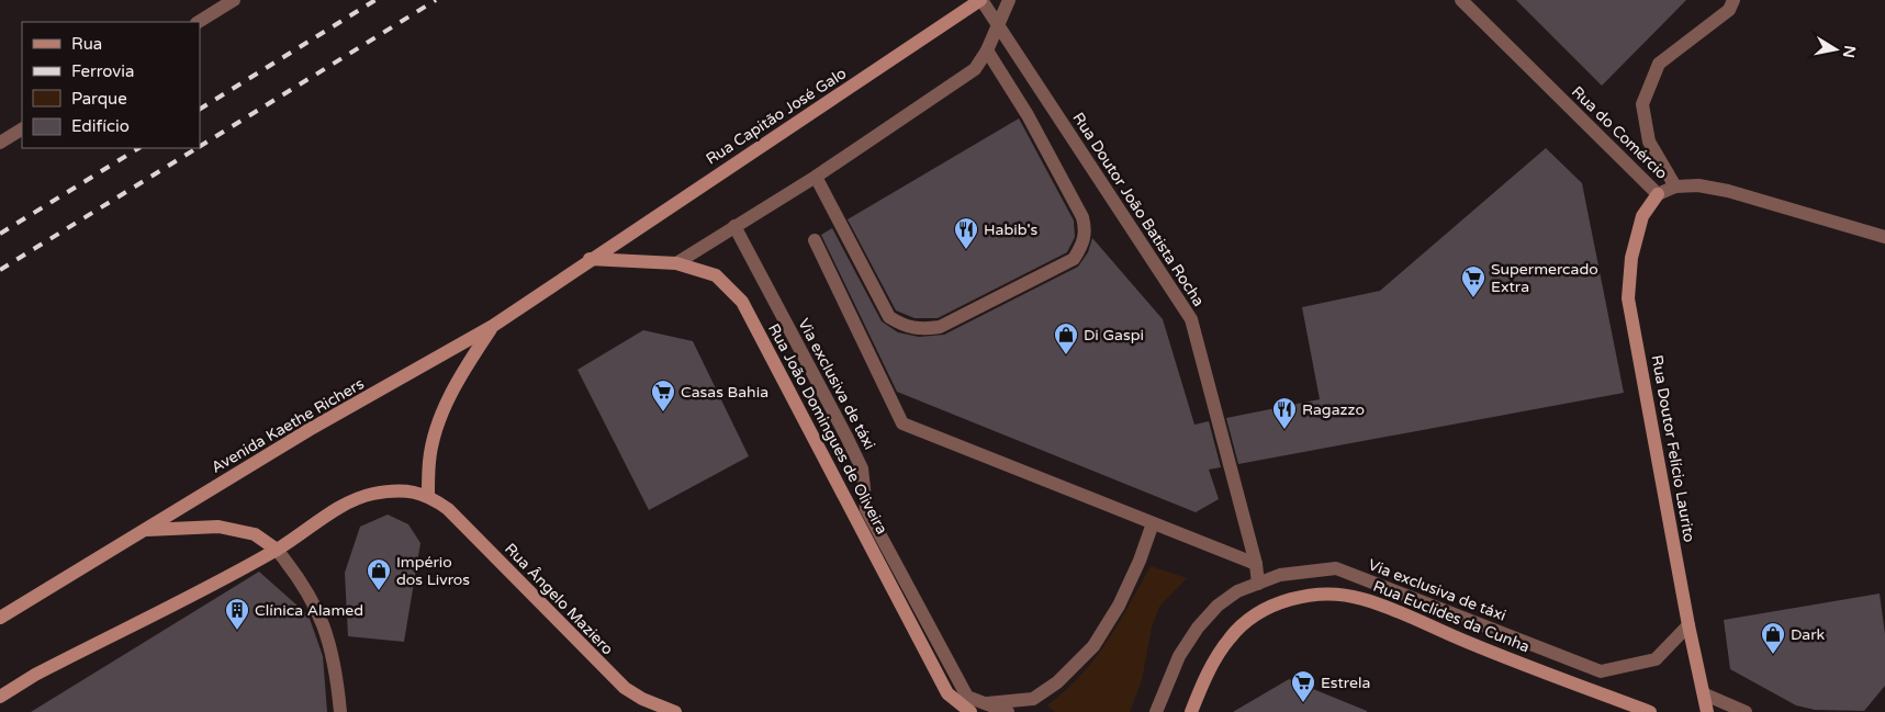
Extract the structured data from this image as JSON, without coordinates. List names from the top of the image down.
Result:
{
  "streets": {
    "main road": [
      "Rua Capitão José Galo",
      "Avenida Kaethe Richers",
      "Rua João Domingues de Oliveira",
      "Rua Doutor Felício Laurito",
      "Rua Ângelo Maziero",
      "Rua Euclides da Cunha"
    ],
    "street": ["Rua do Comércio", "Rua Doutor João Batista Rocha", "Via exclusiva de táxi"]
  },
  "crossings": [
    ["Rua Capitão José Galo", "Rua Doutor João Batista Rocha"],
    ["Rua Capitão José Galo", "Avenida Kaethe Richers"],
    ["Rua Capitão José Galo", "Rua João Domingues de Oliveira"],
    ["Rua do Comércio", "Rua Doutor Felício Laurito"],
    ["Rua Doutor João Batista Rocha", "Via exclusiva de táxi"],
    ["Via exclusiva de táxi", "Rua Doutor Felício Laurito"],
    ["Avenida Kaethe Richers", "Rua João Domingues de Oliveira"]
  ],
  "places": {
    "restaurant": ["Habib's", "Ragazzo"],
    "supermarket": ["Supermercado Extra", "Casas Bahia", "Estrela"],
    "shop": ["Di Gaspi", "Império dos Livros", "Dark"],
    "building": ["Clínica Alamed"]
  },
  "legend": [
    "Rua",
    "Ferrovia",
    "Parque",
    "Edifício"
  ],
  "north": "right"
}
